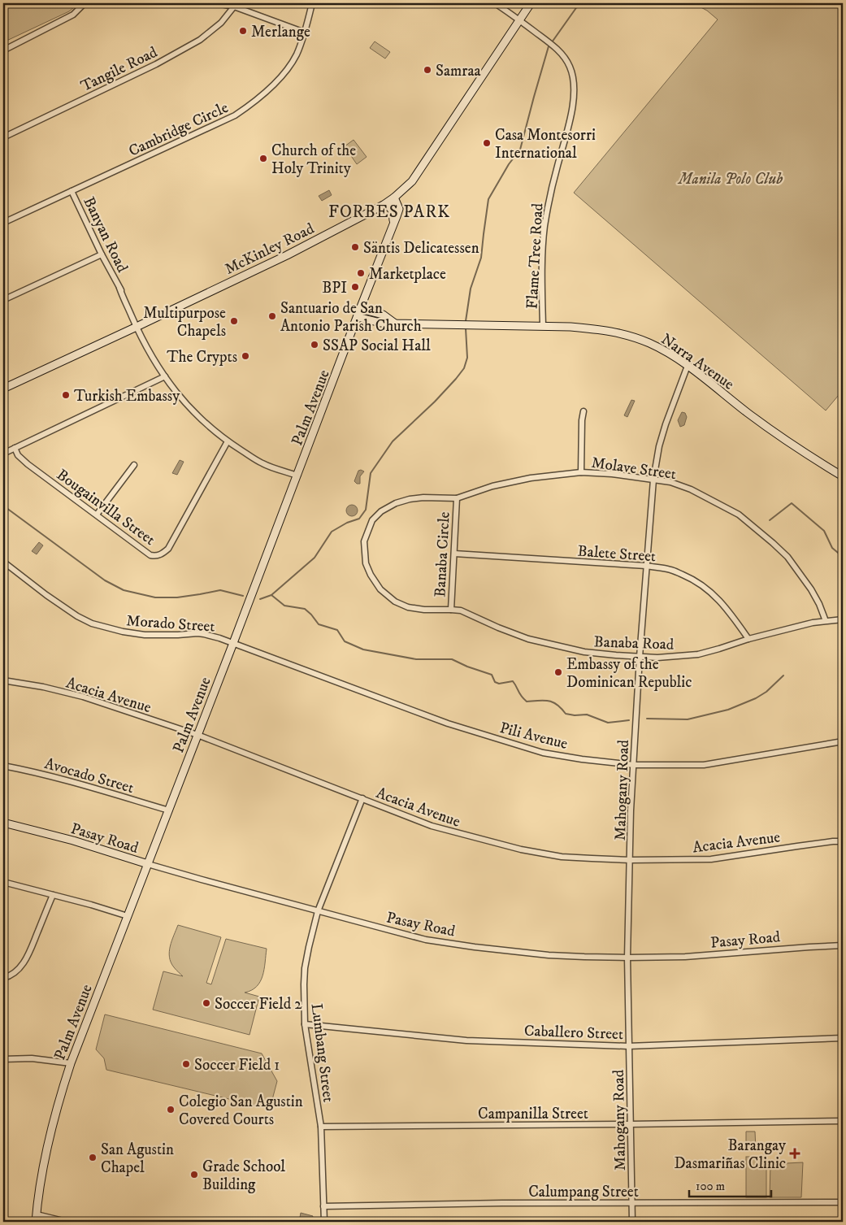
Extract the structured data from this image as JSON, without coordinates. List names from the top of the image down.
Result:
{
  "streets": {
    "street": [
      "Tangile Road",
      "Cambridge Circle",
      "Banyan Road",
      "McKinley Road",
      "Flame Tree Road",
      "Narra Avenue",
      "Palm Avenue",
      "Molave Street",
      "Bougainvilla Street",
      "Balete Street",
      "Banaba Circle",
      "Morado Street",
      "Banaba Road",
      "Acacia Avenue",
      "Pili Avenue",
      "Avocado Street",
      "Mahogany Road",
      "Pasay Road",
      "Caballero Street",
      "Lumbang Street",
      "Campanilla Street",
      "Calumpang Street"
    ]
  },
  "crossings": [
    ["Cambridge Circle", "Banyan Road"],
    ["Banyan Road", "McKinley Road"],
    ["Banyan Road", "Palm Avenue"],
    ["Banyan Road", "Bougainvilla Street"],
    ["McKinley Road", "Flame Tree Road"],
    ["McKinley Road", "Palm Avenue"],
    ["Flame Tree Road", "Narra Avenue"],
    ["Narra Avenue", "Palm Avenue"],
    ["Narra Avenue", "Mahogany Road"],
    ["Palm Avenue", "Morado Street"],
    ["Palm Avenue", "Acacia Avenue"],
    ["Palm Avenue", "Pili Avenue"],
    ["Palm Avenue", "Avocado Street"],
    ["Palm Avenue", "Pasay Road"],
    ["Molave Street", "Balete Street"],
    ["Molave Street", "Banaba Circle"],
    ["Molave Street", "Banaba Road"],
    ["Molave Street", "Mahogany Road"],
    ["Balete Street", "Banaba Circle"],
    ["Balete Street", "Banaba Road"],
    ["Balete Street", "Mahogany Road"],
    ["Banaba Circle", "Banaba Road"],
    ["Morado Street", "Pili Avenue"],
    ["Banaba Road", "Mahogany Road"],
    ["Acacia Avenue", "Mahogany Road"],
    ["Acacia Avenue", "Lumbang Street"],
    ["Pili Avenue", "Mahogany Road"],
    ["Mahogany Road", "Pasay Road"],
    ["Mahogany Road", "Caballero Street"],
    ["Mahogany Road", "Campanilla Street"],
    ["Mahogany Road", "Calumpang Street"],
    ["Pasay Road", "Lumbang Street"],
    ["Caballero Street", "Lumbang Street"],
    ["Lumbang Street", "Campanilla Street"],
    ["Lumbang Street", "Calumpang Street"]
  ],
  "districts": ["FORBES PARK"],
  "parks": ["Manila Polo Club"],
  "places": {
    "other": [
      "Merlange",
      "Samraa",
      "Casa Montesorri International",
      "Church of the Holy Trinity",
      "Säntis Delicatessen",
      "Marketplace",
      "BPI",
      "Santuario de San Antonio Parish Church",
      "Multipurpose Chapels",
      "SSAP Social Hall",
      "The Crypts",
      "Turkish Embassy",
      "Embassy of the Dominican Republic",
      "Soccer Field 2",
      "Soccer Field 1",
      "Colegio San Agustin Covered Courts",
      "San Agustin Chapel",
      "Grade School Building"
    ],
    "health": ["Barangay Dasmariñas Clinic"]
  },
  "scale_bar": "100 m"
}
